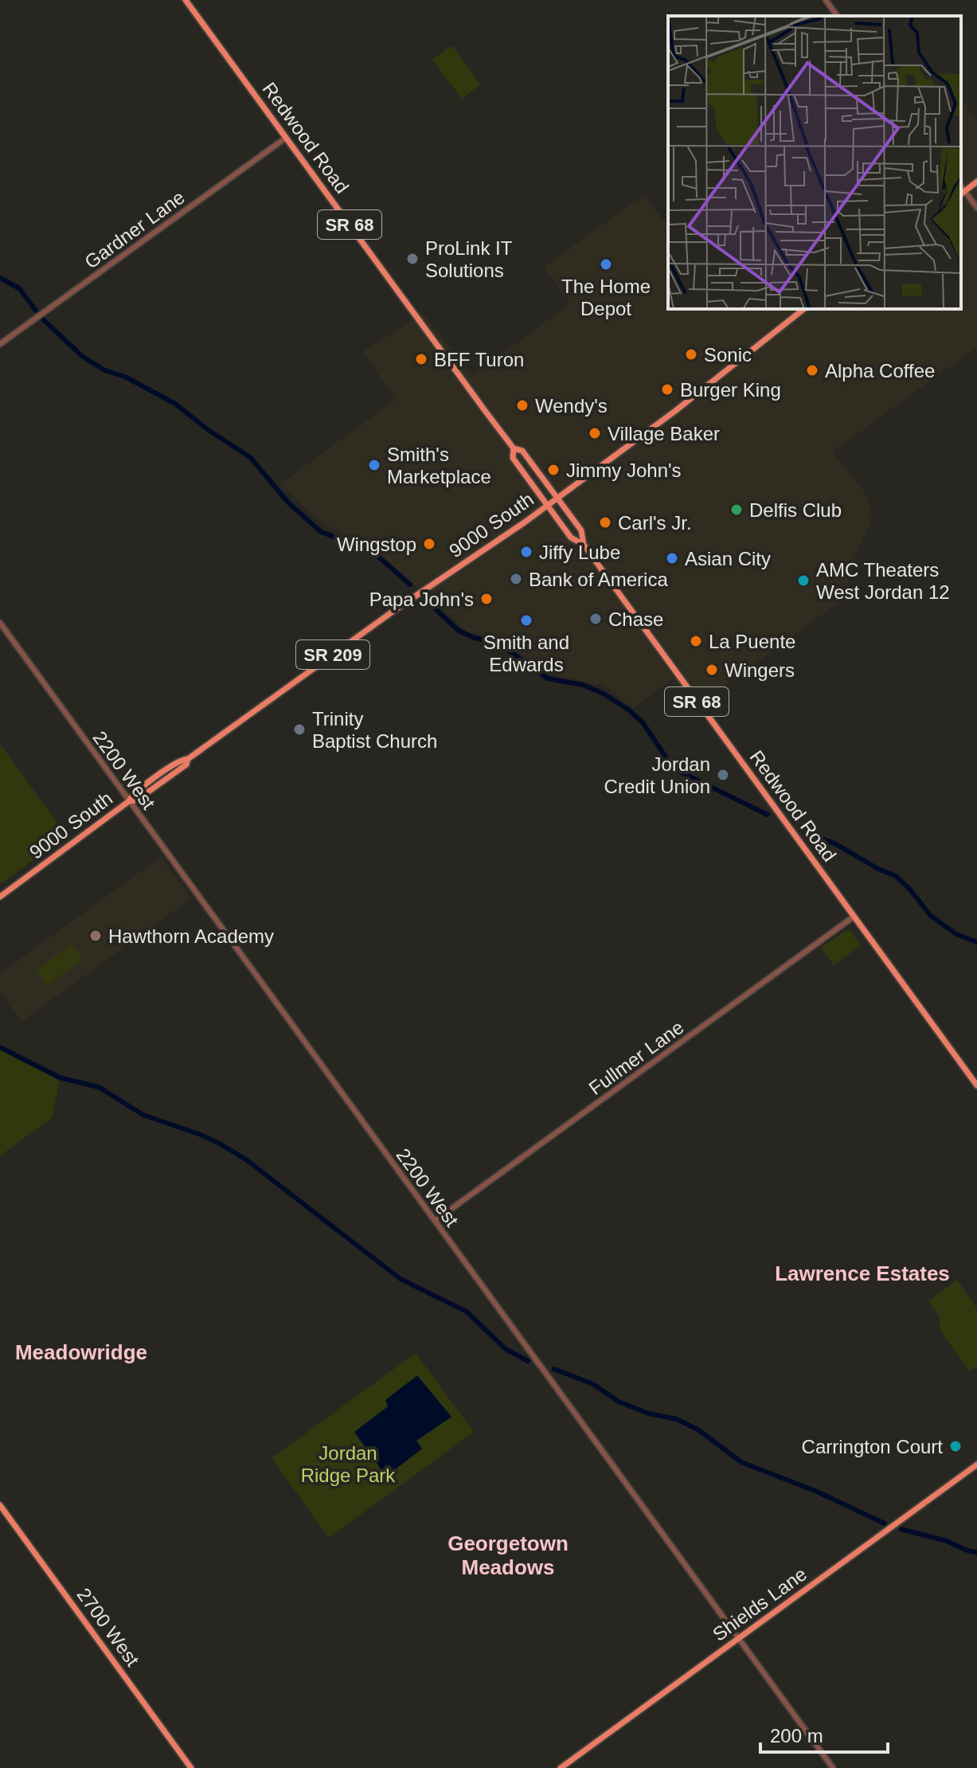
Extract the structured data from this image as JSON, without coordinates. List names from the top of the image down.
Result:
{
  "streets": {
    "main road": [
      "Redwood Road",
      "SR 68",
      "9000 South",
      "SR 209",
      "Shields Lane",
      "2700 West"
    ],
    "street": ["Gardner Lane", "2200 West", "Fullmer Lane"]
  },
  "crossings": [
    ["Redwood Road", "Gardner Lane"],
    ["Redwood Road", "9000 South"],
    ["Redwood Road", "Fullmer Lane"],
    ["9000 South", "2200 West"],
    ["2200 West", "Fullmer Lane"],
    ["2200 West", "Shields Lane"]
  ],
  "districts": ["Lawrence Estates", "Meadowridge", "Georgetown Meadows"],
  "parks": ["Jordan Ridge Park"],
  "places": [
    "ProLink IT Solutions",
    "The Home Depot",
    "Sonic",
    "BFF Turon",
    "Alpha Coffee",
    "Burger King",
    "Wendy's",
    "Village Baker",
    "Smith's Marketplace",
    "Jimmy John's",
    "Delfis Club",
    "Carl's Jr.",
    "Wingstop",
    "Jiffy Lube",
    "Asian City",
    "Bank of America",
    "AMC Theaters West Jordan 12",
    "Papa John's",
    "Chase",
    "Smith and Edwards",
    "La Puente",
    "Wingers",
    "Trinity Baptist Church",
    "Jordan Credit Union",
    "Hawthorn Academy",
    "Carrington Court"
  ],
  "scale_bar": "200 m"
}
